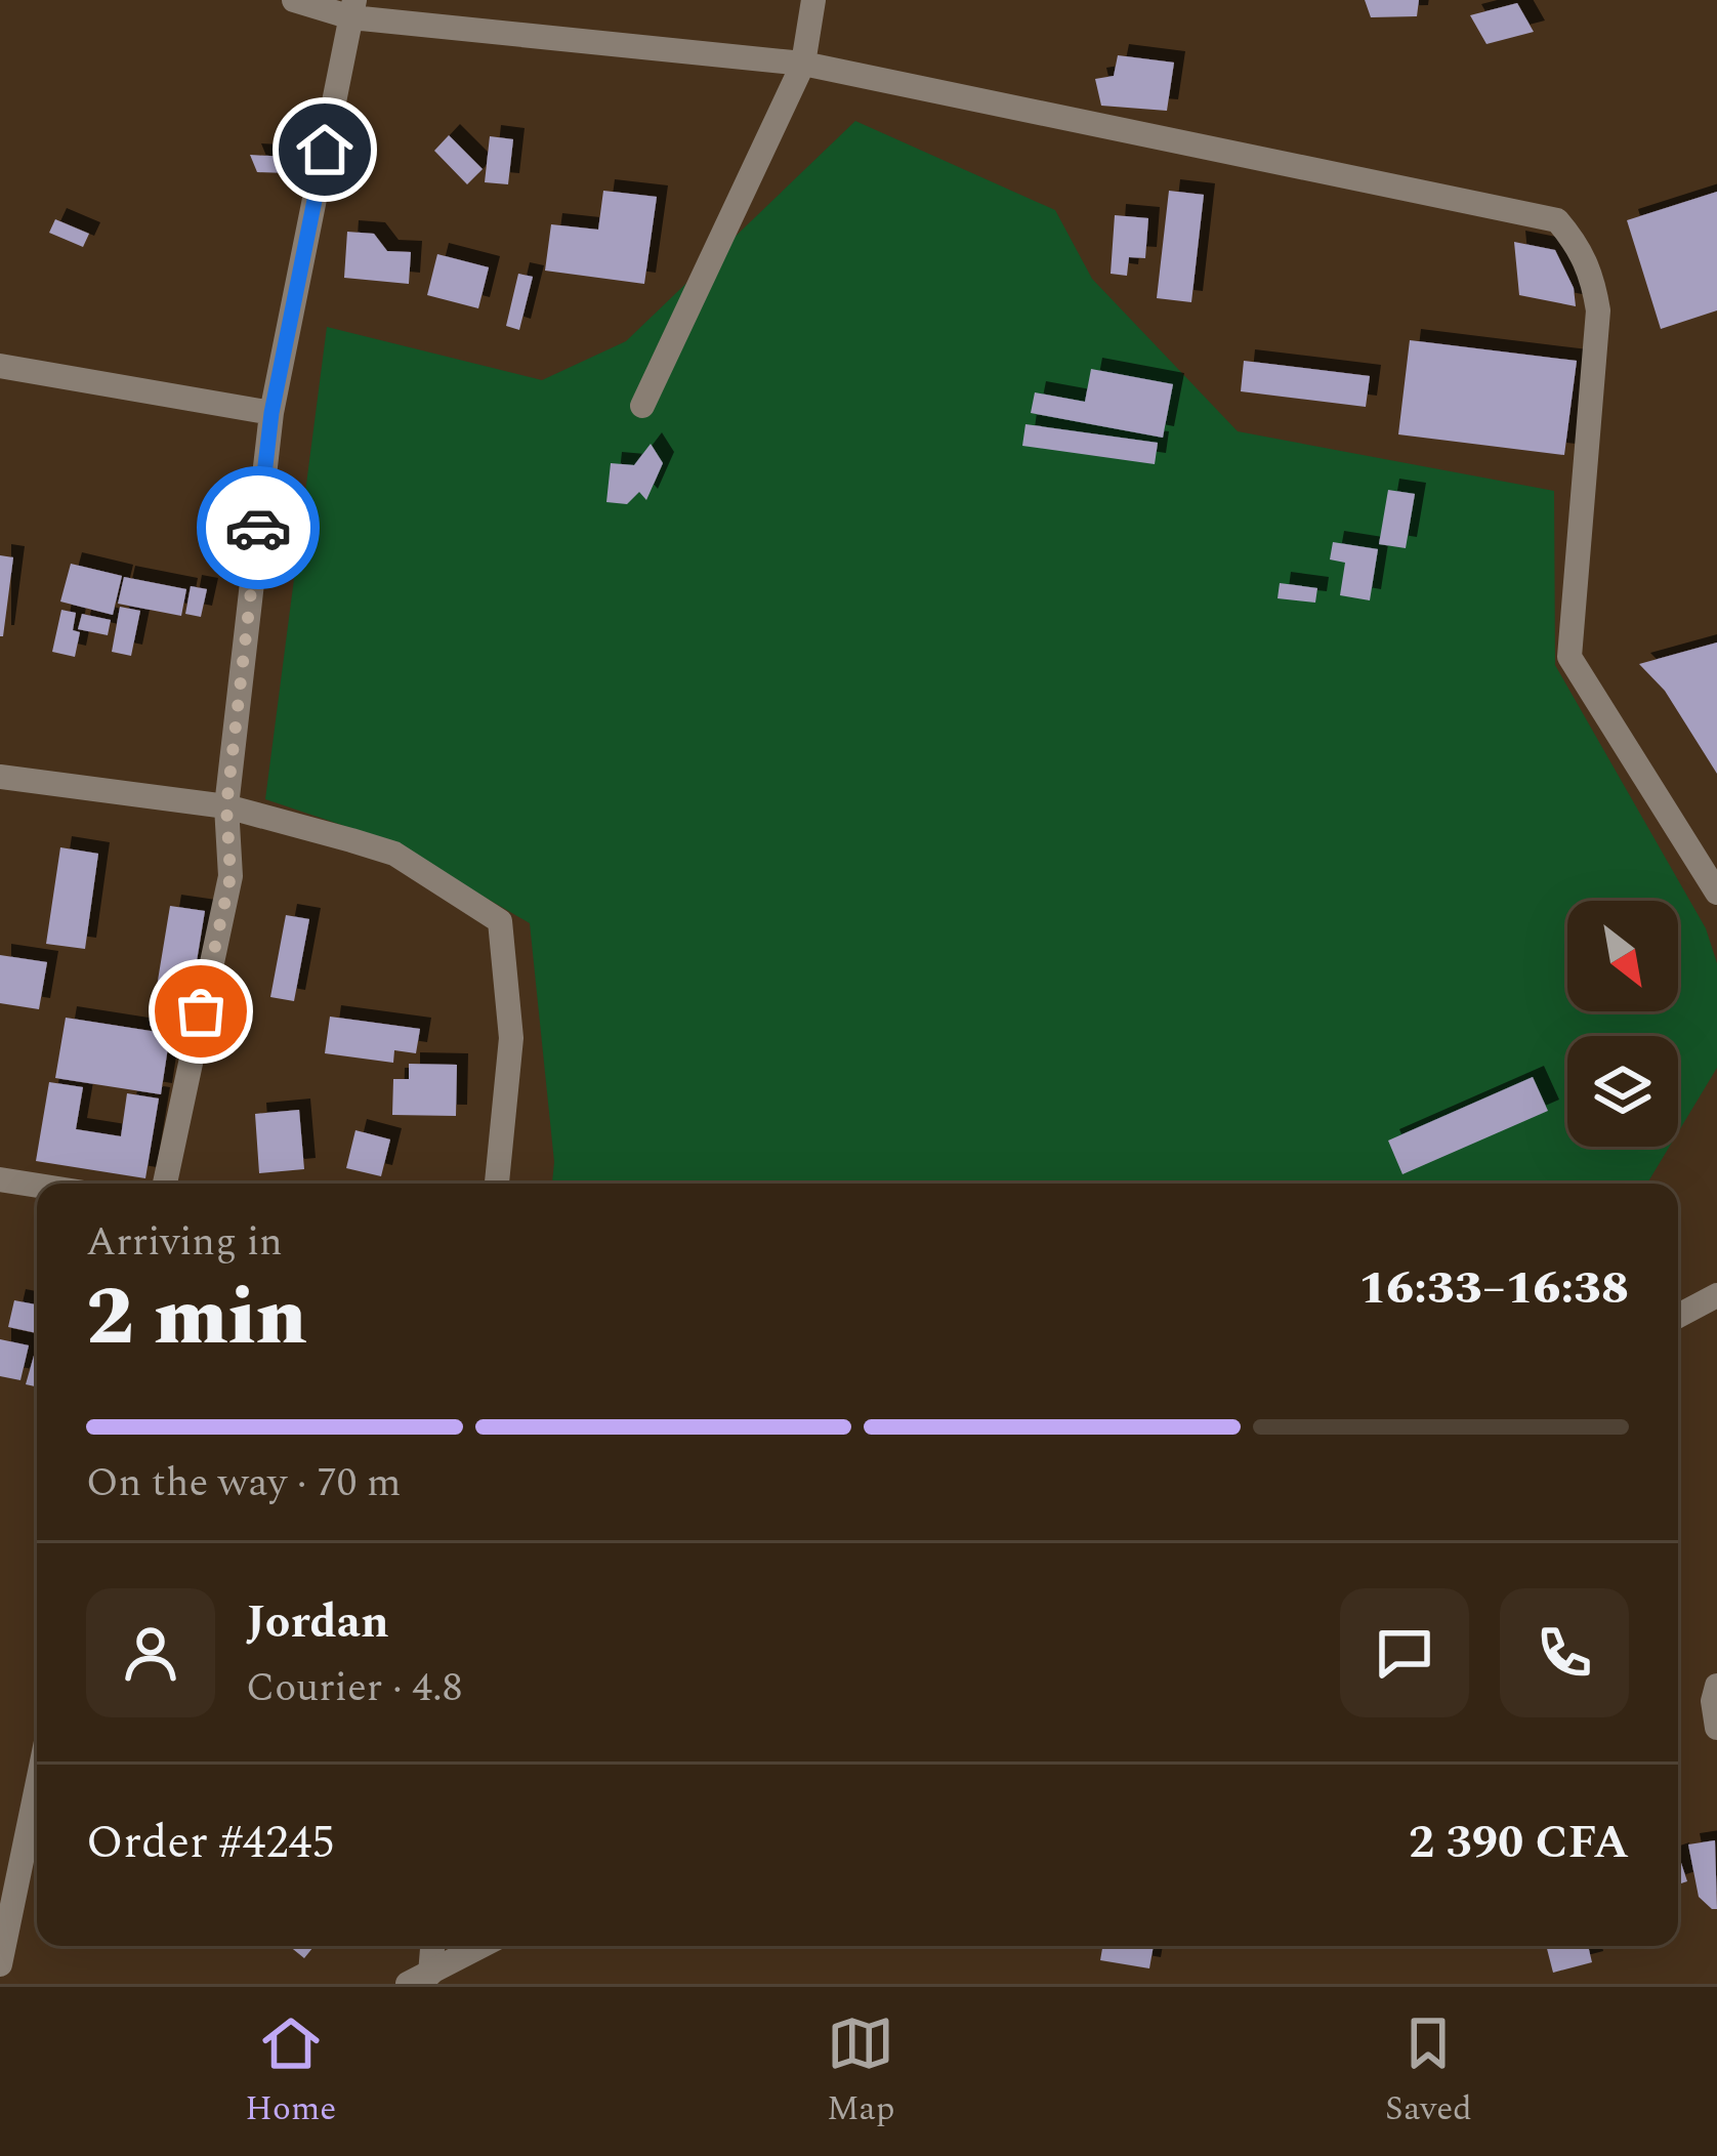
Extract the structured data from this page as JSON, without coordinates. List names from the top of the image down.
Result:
{
  "north": "bottom right",
  "page": {
    "heading": ["2 min", "Arriving in", "16:33–16:38"],
    "panel": [
      "Jordan",
      "Courier · 4.8",
      "Order #4245",
      "2 390 CFA"
    ],
    "bar": "On the way · 70 m",
    "tabs": ["Home", "Map", "Saved"]
  }
}
